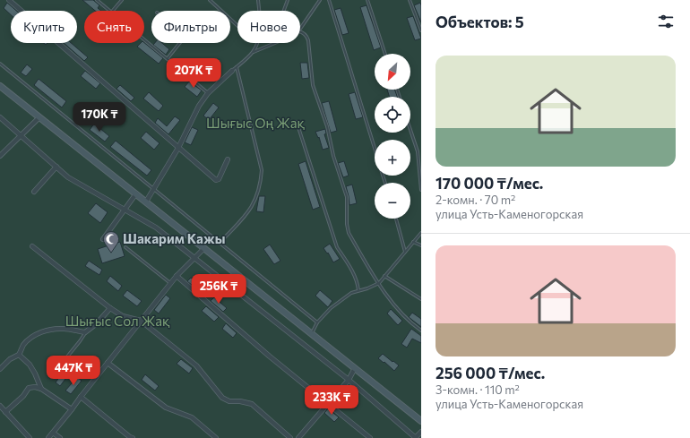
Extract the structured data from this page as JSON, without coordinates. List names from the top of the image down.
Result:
{
  "parks": ["Шығыс Оң Жақ", "Шығыс Сол Жақ"],
  "places": {
    "mosque": ["Шакарим Кажы"]
  },
  "north": "bottom left",
  "page": {
    "heading": "Объектов: 5",
    "chip": [
      "Купить",
      "Снять",
      "Фильтры",
      "Новое"
    ],
    "list": [
      {
        "name": "170 000 ₸/мес.",
        "note": "2-комн. · 70 m² · улица Усть-Каменогорская"
      },
      {
        "name": "256 000 ₸/мес.",
        "note": "3-комн. · 110 m² · улица Усть-Каменогорская"
      }
    ],
    "map_buttons": ["+", "−"],
    "price": [
      "207K ₸",
      "170K ₸",
      "256K ₸",
      "447K ₸",
      "233K ₸"
    ]
  }
}
